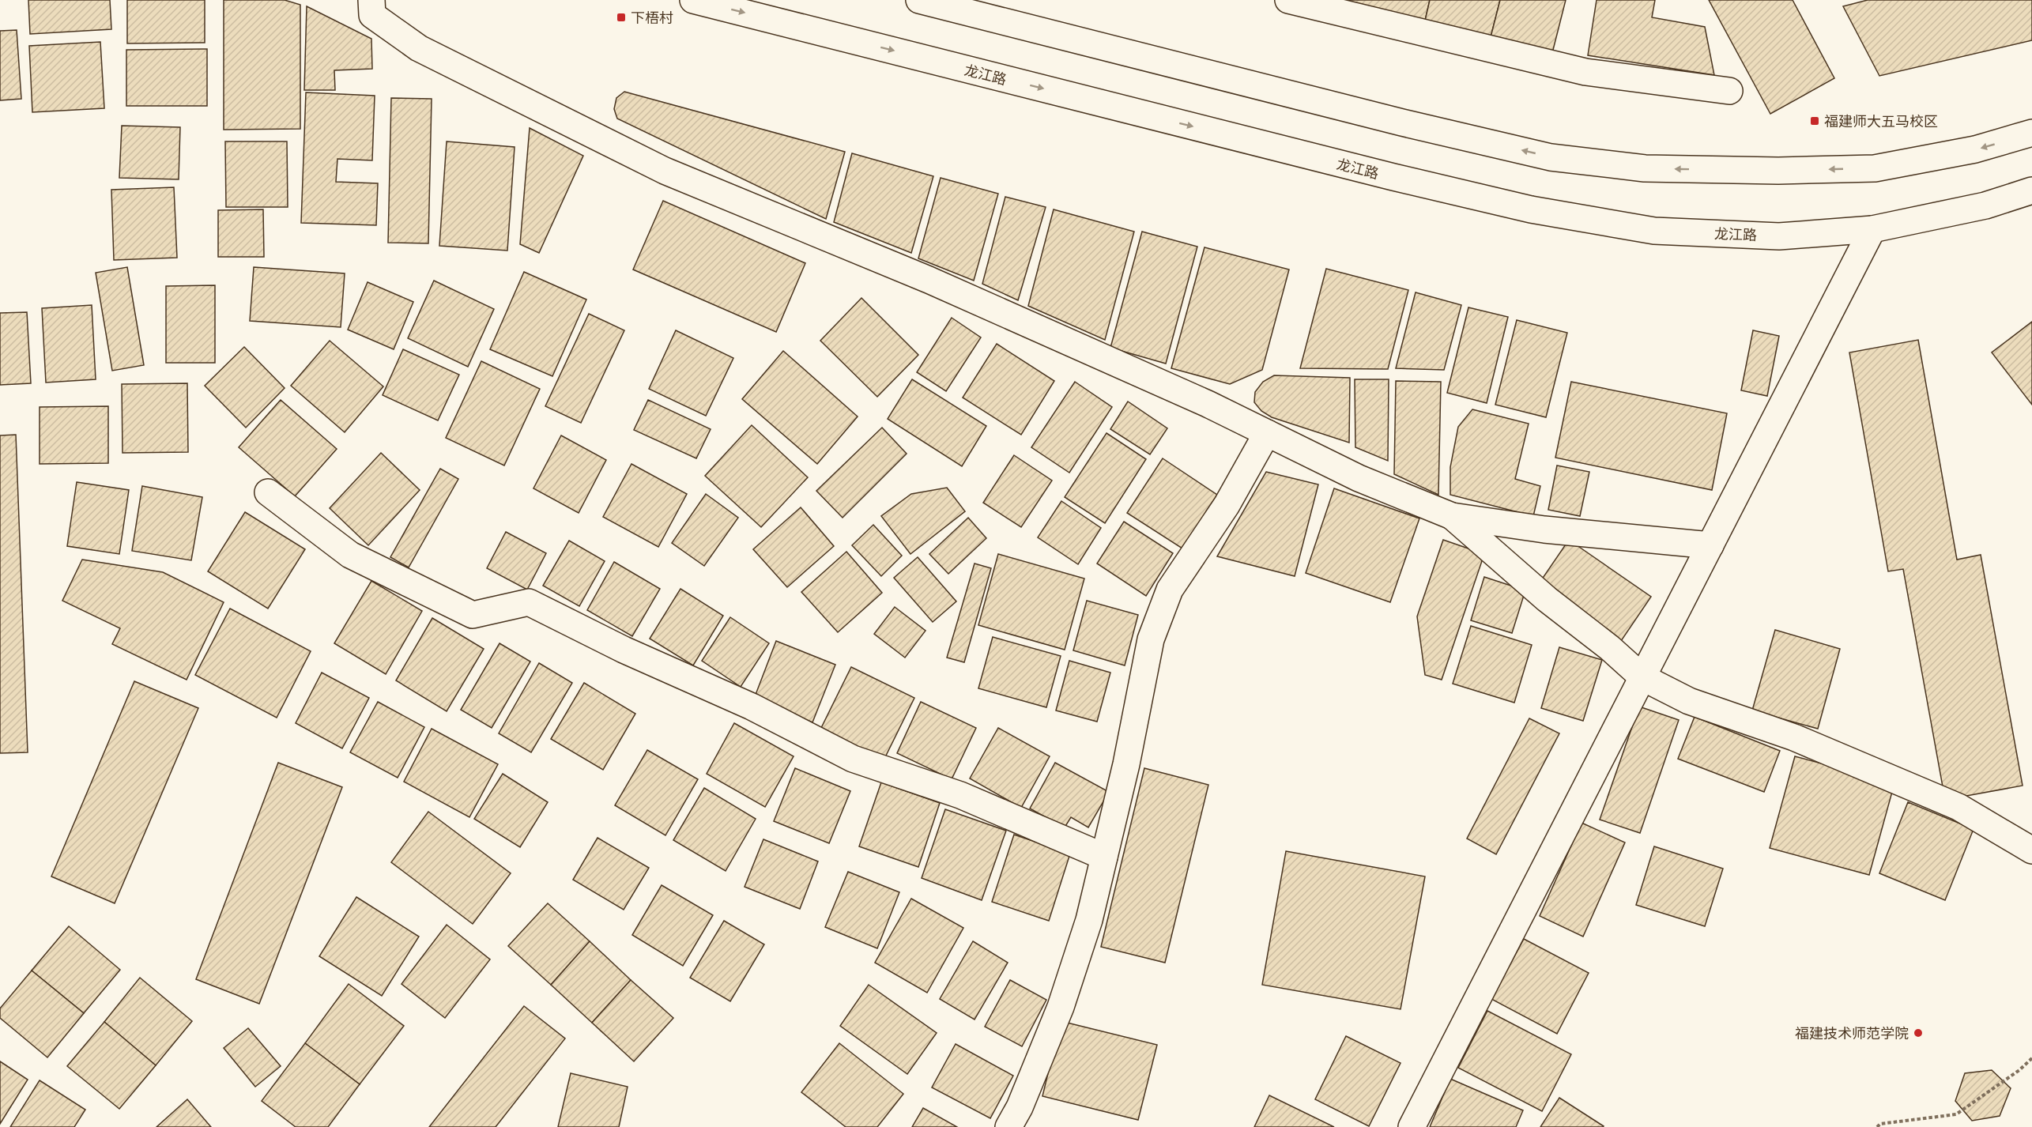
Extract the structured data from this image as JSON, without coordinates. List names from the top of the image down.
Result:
{
  "streets": {
    "street": ["龙江路"]
  },
  "places": {
    "transit": ["下梧村", "福建师大五马校区"],
    "other": ["福建技术师范学院"]
  }
}
